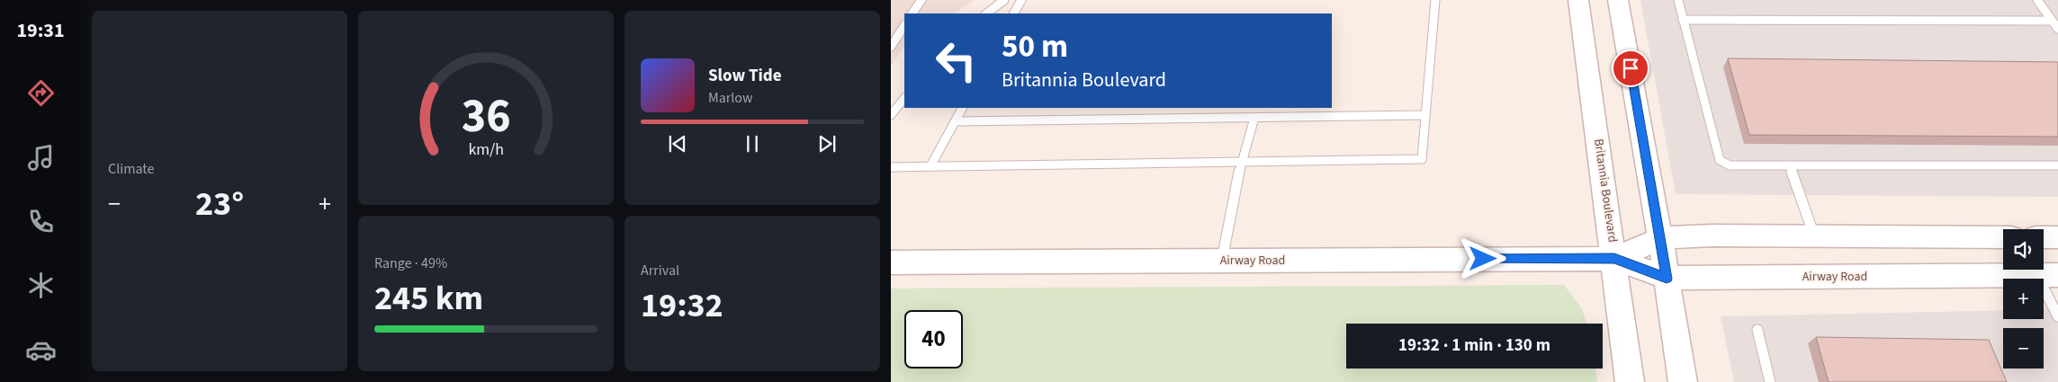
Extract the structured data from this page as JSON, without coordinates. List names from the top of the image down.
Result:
{
  "streets": {
    "street": ["Britannia Boulevard", "Airway Road"]
  },
  "crossings": [
    ["Britannia Boulevard", "Airway Road"]
  ],
  "page": {
    "tabs": "19:31",
    "tile": [
      "Climate",
      ["Range · 49%", "245 km"],
      ["Arrival", "19:32"]
    ],
    "turn": ["50 m", "Britannia Boulevard"],
    "song": ["Slow Tide", "Marlow"],
    "heat": ["−", "23°", "+"],
    "map_buttons": ["+", "−"],
    "limit": "40",
    "trip": "19:32 · 1 min · 130 m",
    "gauge": ["36", "km/h"]
  }
}
